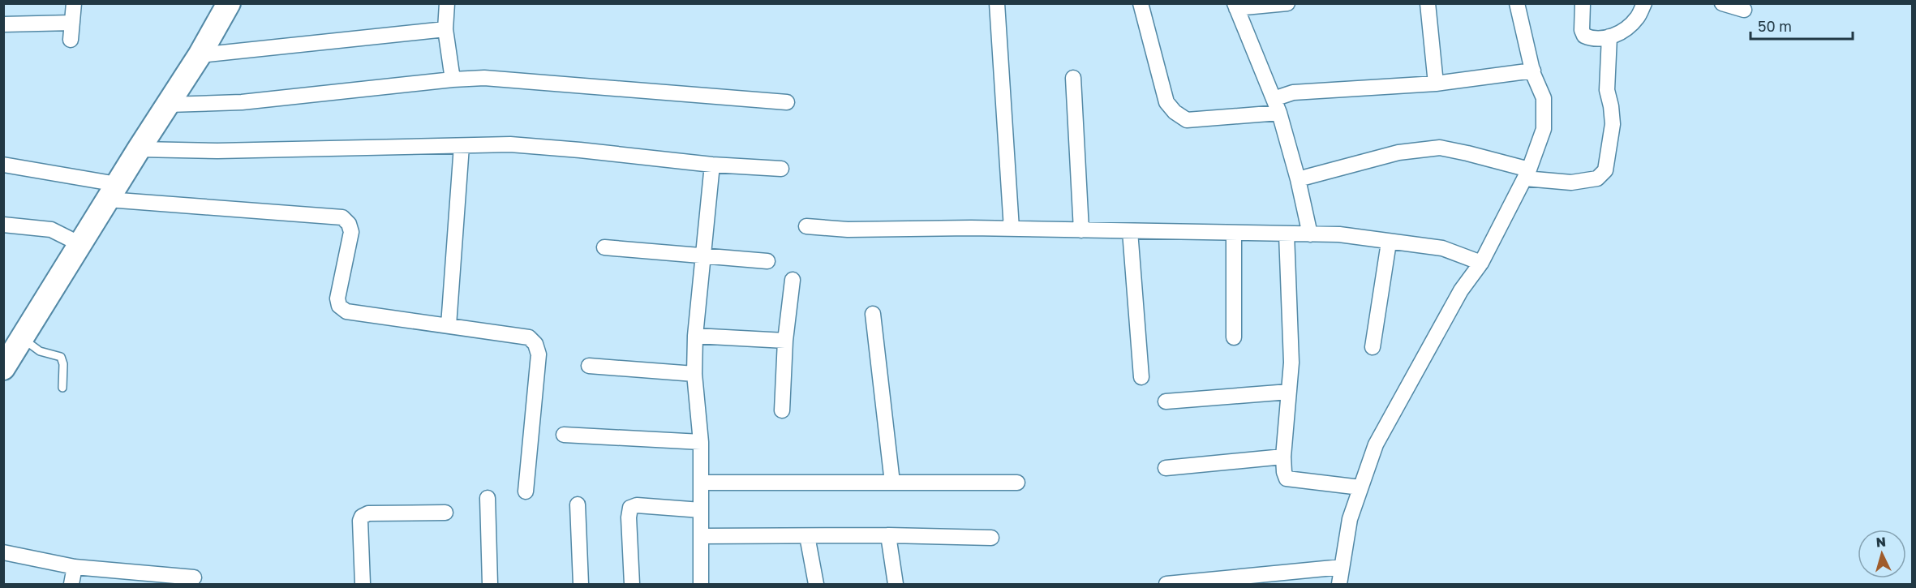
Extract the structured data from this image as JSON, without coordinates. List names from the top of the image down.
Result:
{
  "scale_bar": "50 m",
  "north": "top"
}
